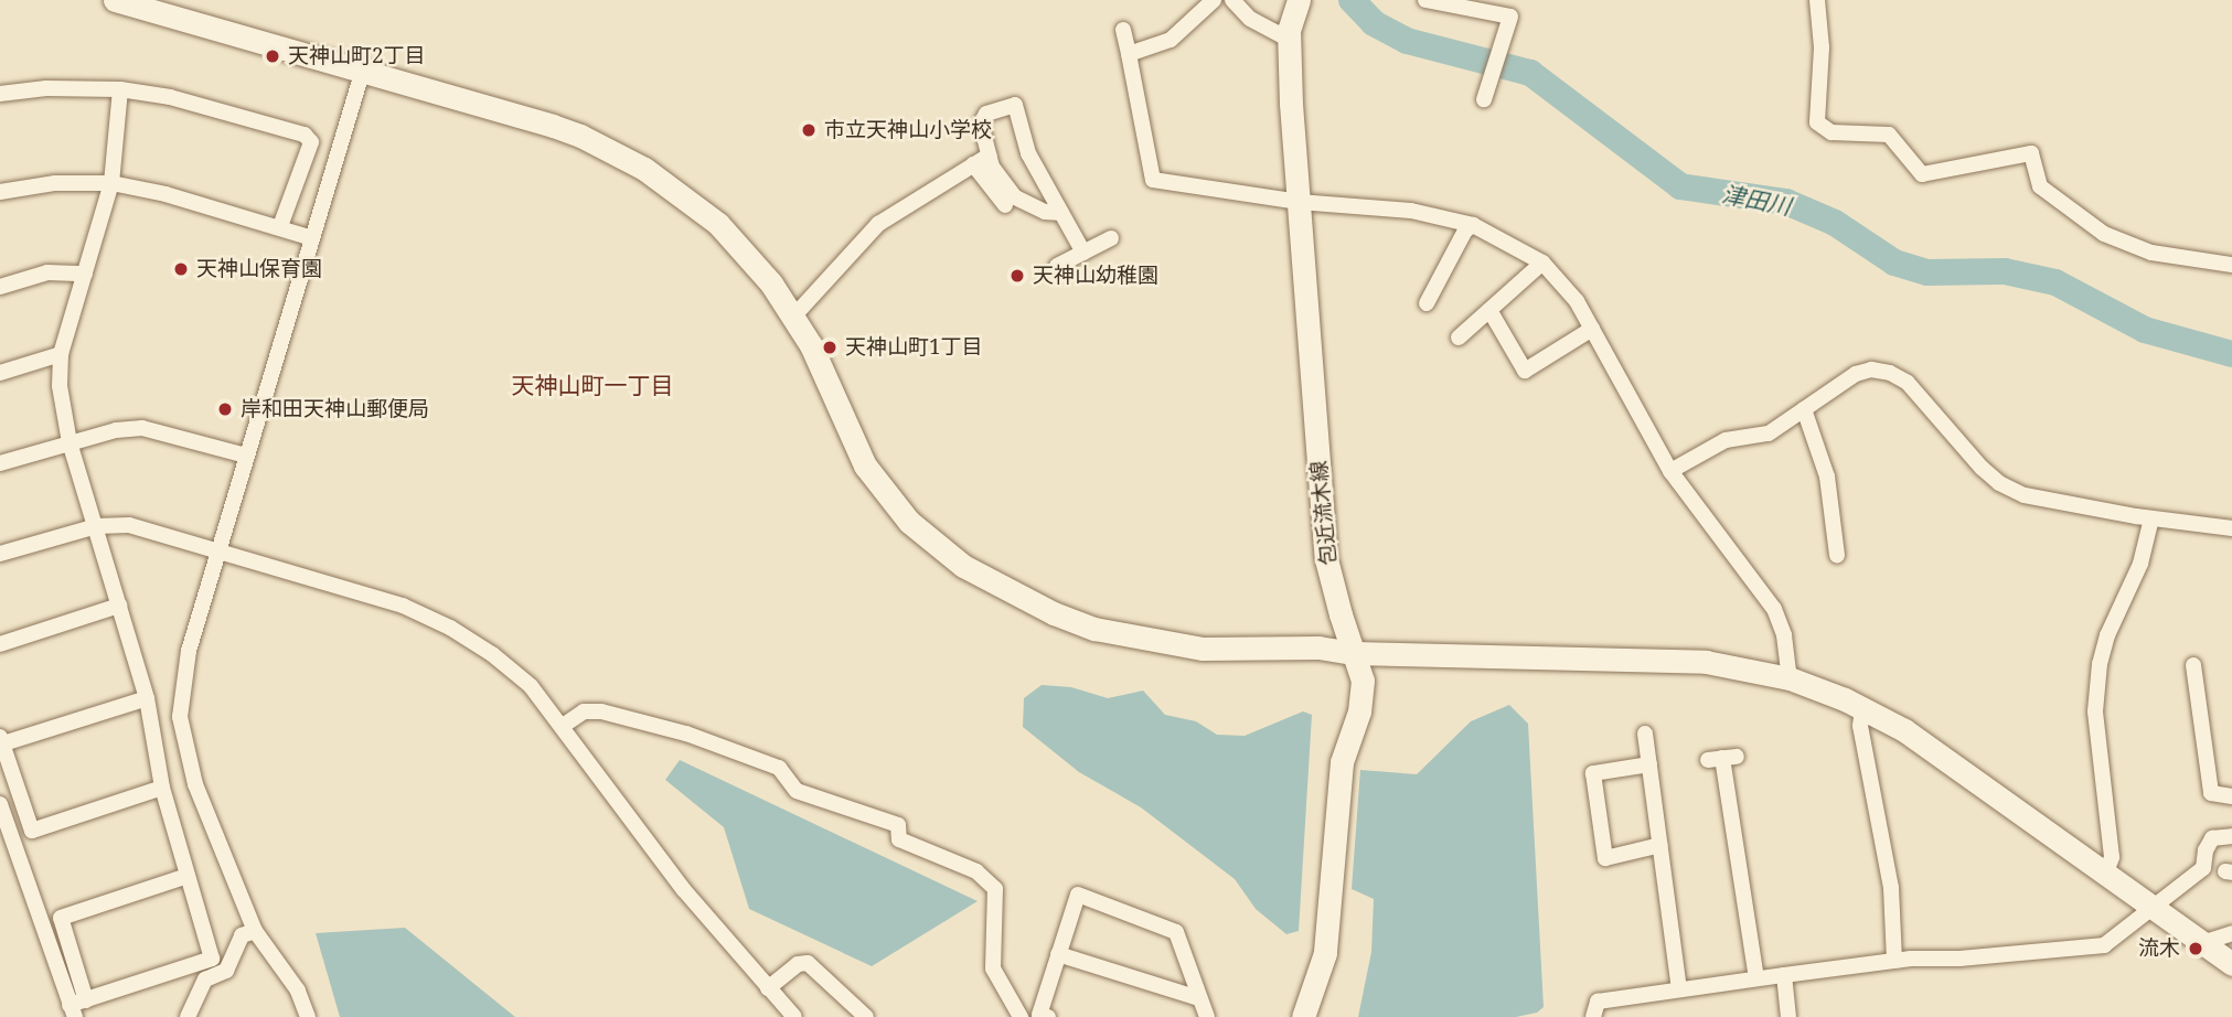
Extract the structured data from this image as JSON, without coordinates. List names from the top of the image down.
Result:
{
  "streets": {
    "street": ["包近流木線"]
  },
  "districts": ["天神山町一丁目"],
  "water": ["津田川"],
  "places": [
    "天神山町2丁目",
    "市立天神山小学校",
    "天神山保育園",
    "天神山幼稚園",
    "天神山町1丁目",
    "岸和田天神山郵便局",
    "流木"
  ]
}
